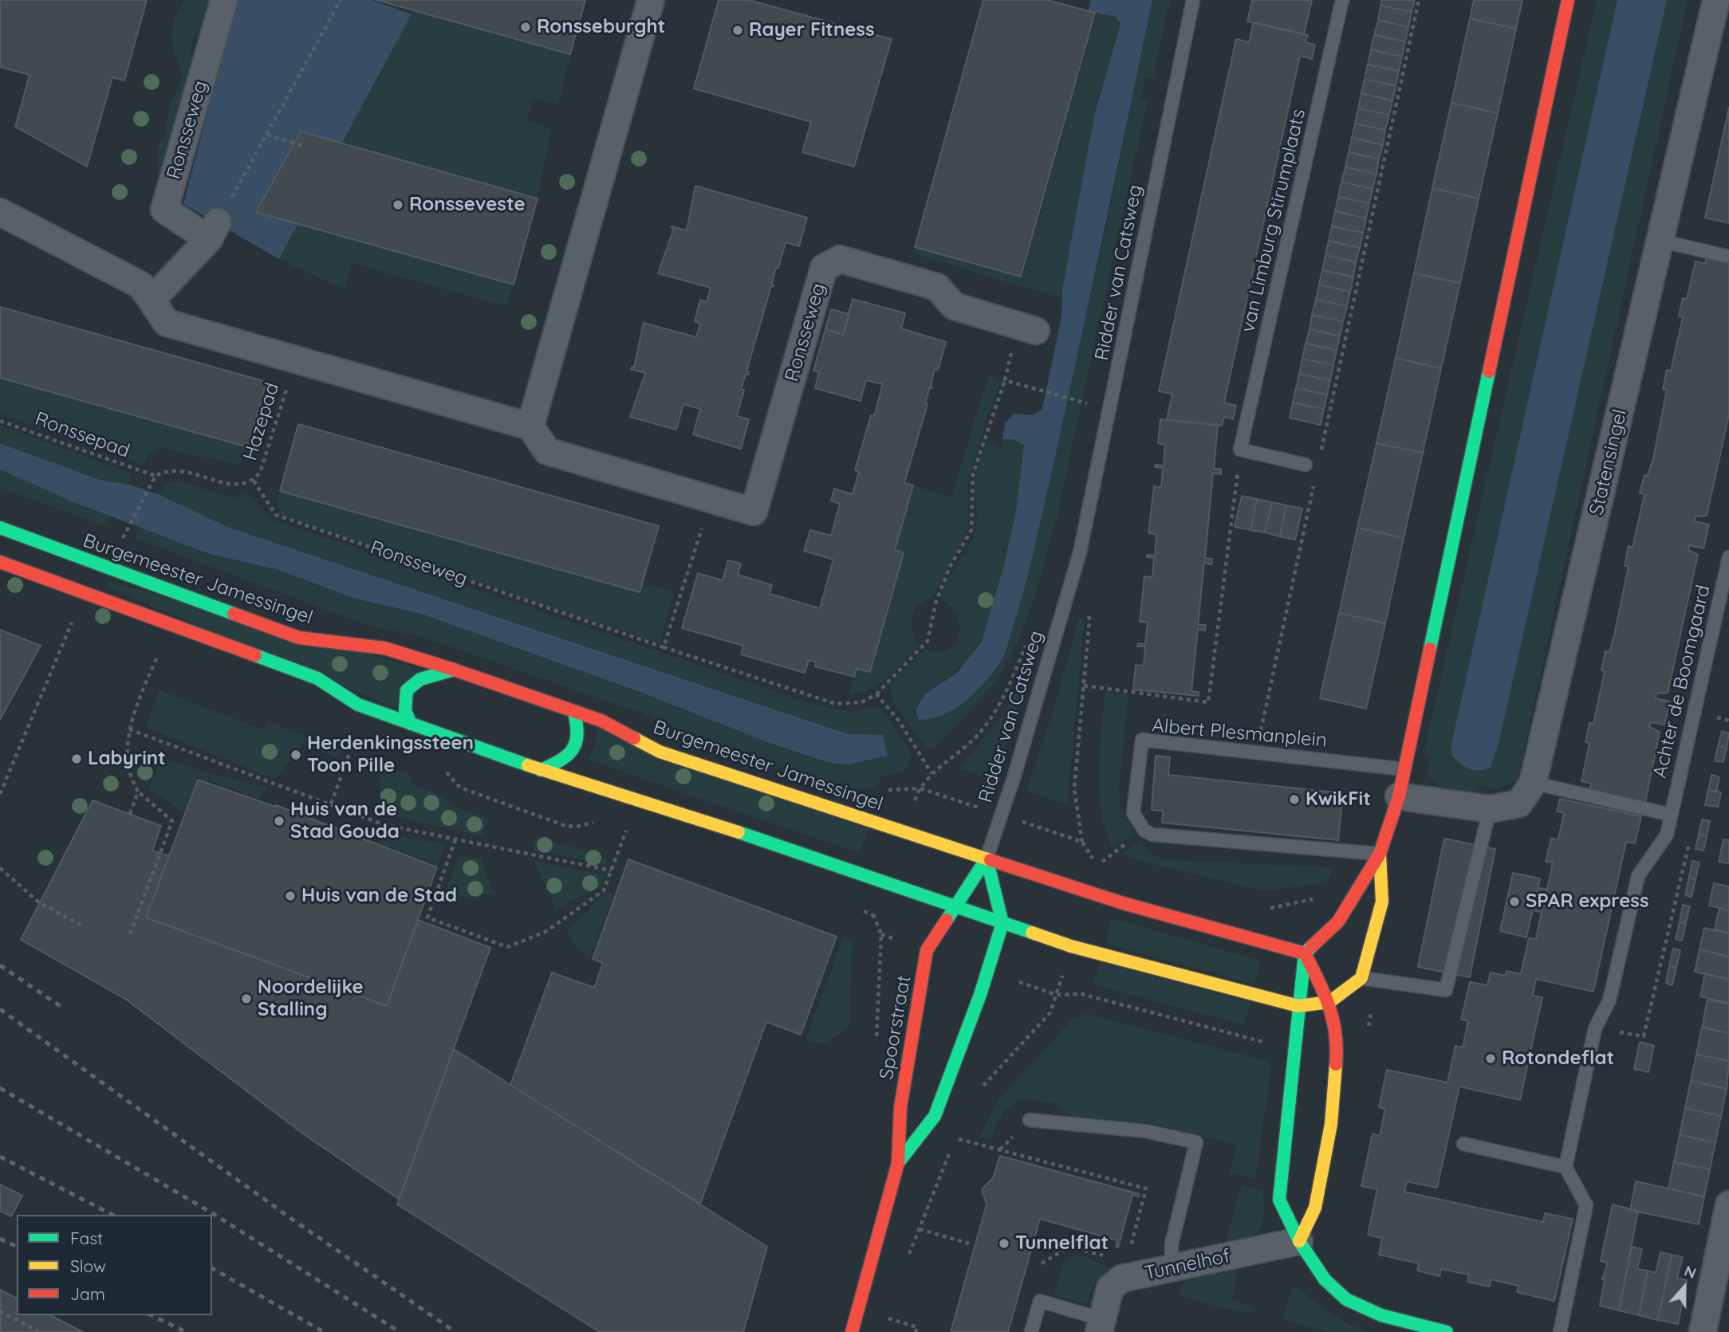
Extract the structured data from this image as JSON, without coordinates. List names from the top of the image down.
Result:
{
  "streets": {
    "main road": ["Burgemeester Jamessingel", "Spoorstraat"],
    "street": ["Ronsseweg", "Statensingel", "Tunnelhof"],
    "lane": [
      "van Limburg Stirumplaats",
      "Ridder van Catsweg",
      "Achter de Boomgaard",
      "Albert Plesmanplein"
    ],
    "path": ["Hazepad", "Ronssepad"]
  },
  "crossings": [
    ["Ronsseweg", "Hazepad"],
    ["Ridder van Catsweg", "Burgemeester Jamessingel"],
    ["Hazepad", "Ronssepad"]
  ],
  "places": [
    "Ronsseburght",
    "Rayer Fitness",
    "Ronsseveste",
    "Herdenkingssteen Toon Pille",
    "Labyrint",
    "KwikFit",
    "Huis van de Stad Gouda",
    "Huis van de Stad",
    "SPAR express",
    "Noordelijke Stalling",
    "Rotondeflat",
    "Tunnelflat"
  ],
  "legend": ["Fast", "Slow", "Jam"],
  "north": "top"
}
